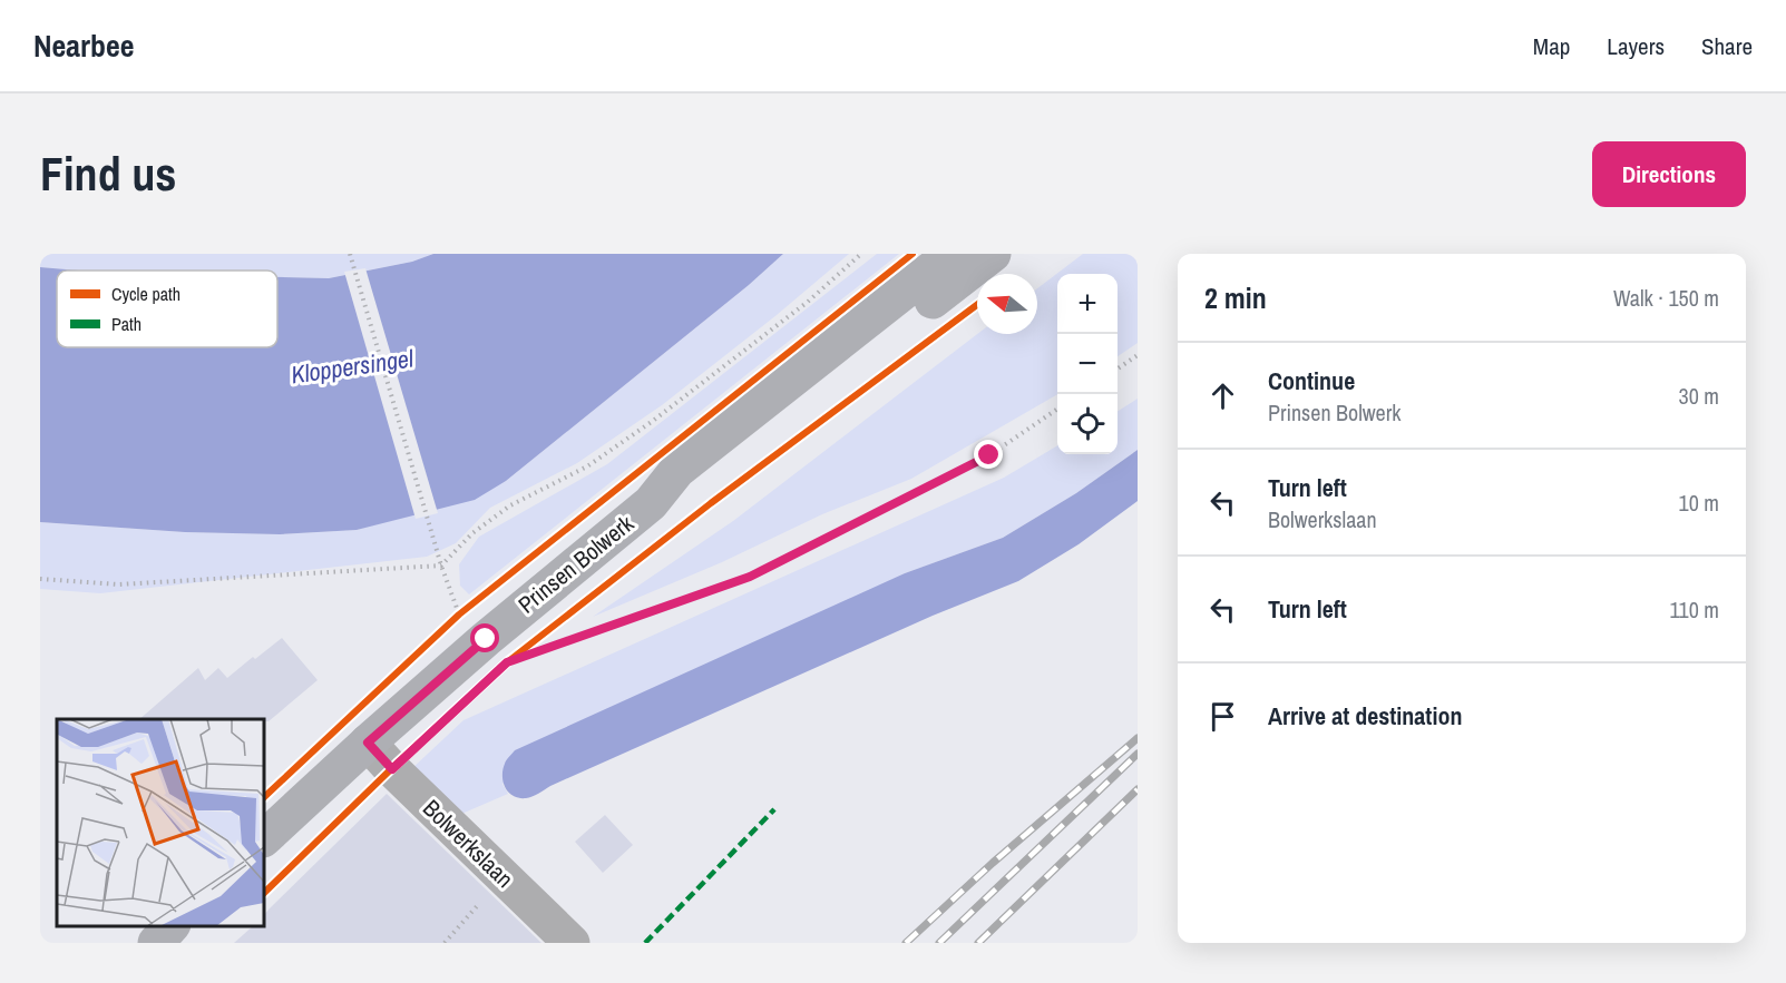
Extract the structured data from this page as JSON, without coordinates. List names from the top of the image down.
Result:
{
  "streets": {
    "main road": ["Prinsen Bolwerk"],
    "street": ["Bolwerkslaan"]
  },
  "crossings": [
    ["Prinsen Bolwerk", "Bolwerkslaan"]
  ],
  "water": ["Kloppersingel"],
  "legend": ["Cycle path", "Path"],
  "north": "left",
  "page": {
    "header": "Nearbee",
    "nav": ["Map", "Layers", "Share"],
    "buttons": "Directions",
    "title": "Find us",
    "heading": ["2 min", "Walk · 150 m"],
    "map_buttons": ["+", "−"],
    "list": [
      ["Continue", "Prinsen Bolwerk", "30 m"],
      ["Turn left", "Bolwerkslaan", "10 m"],
      ["Turn left", "110 m"],
      "Arrive at destination"
    ]
  }
}
